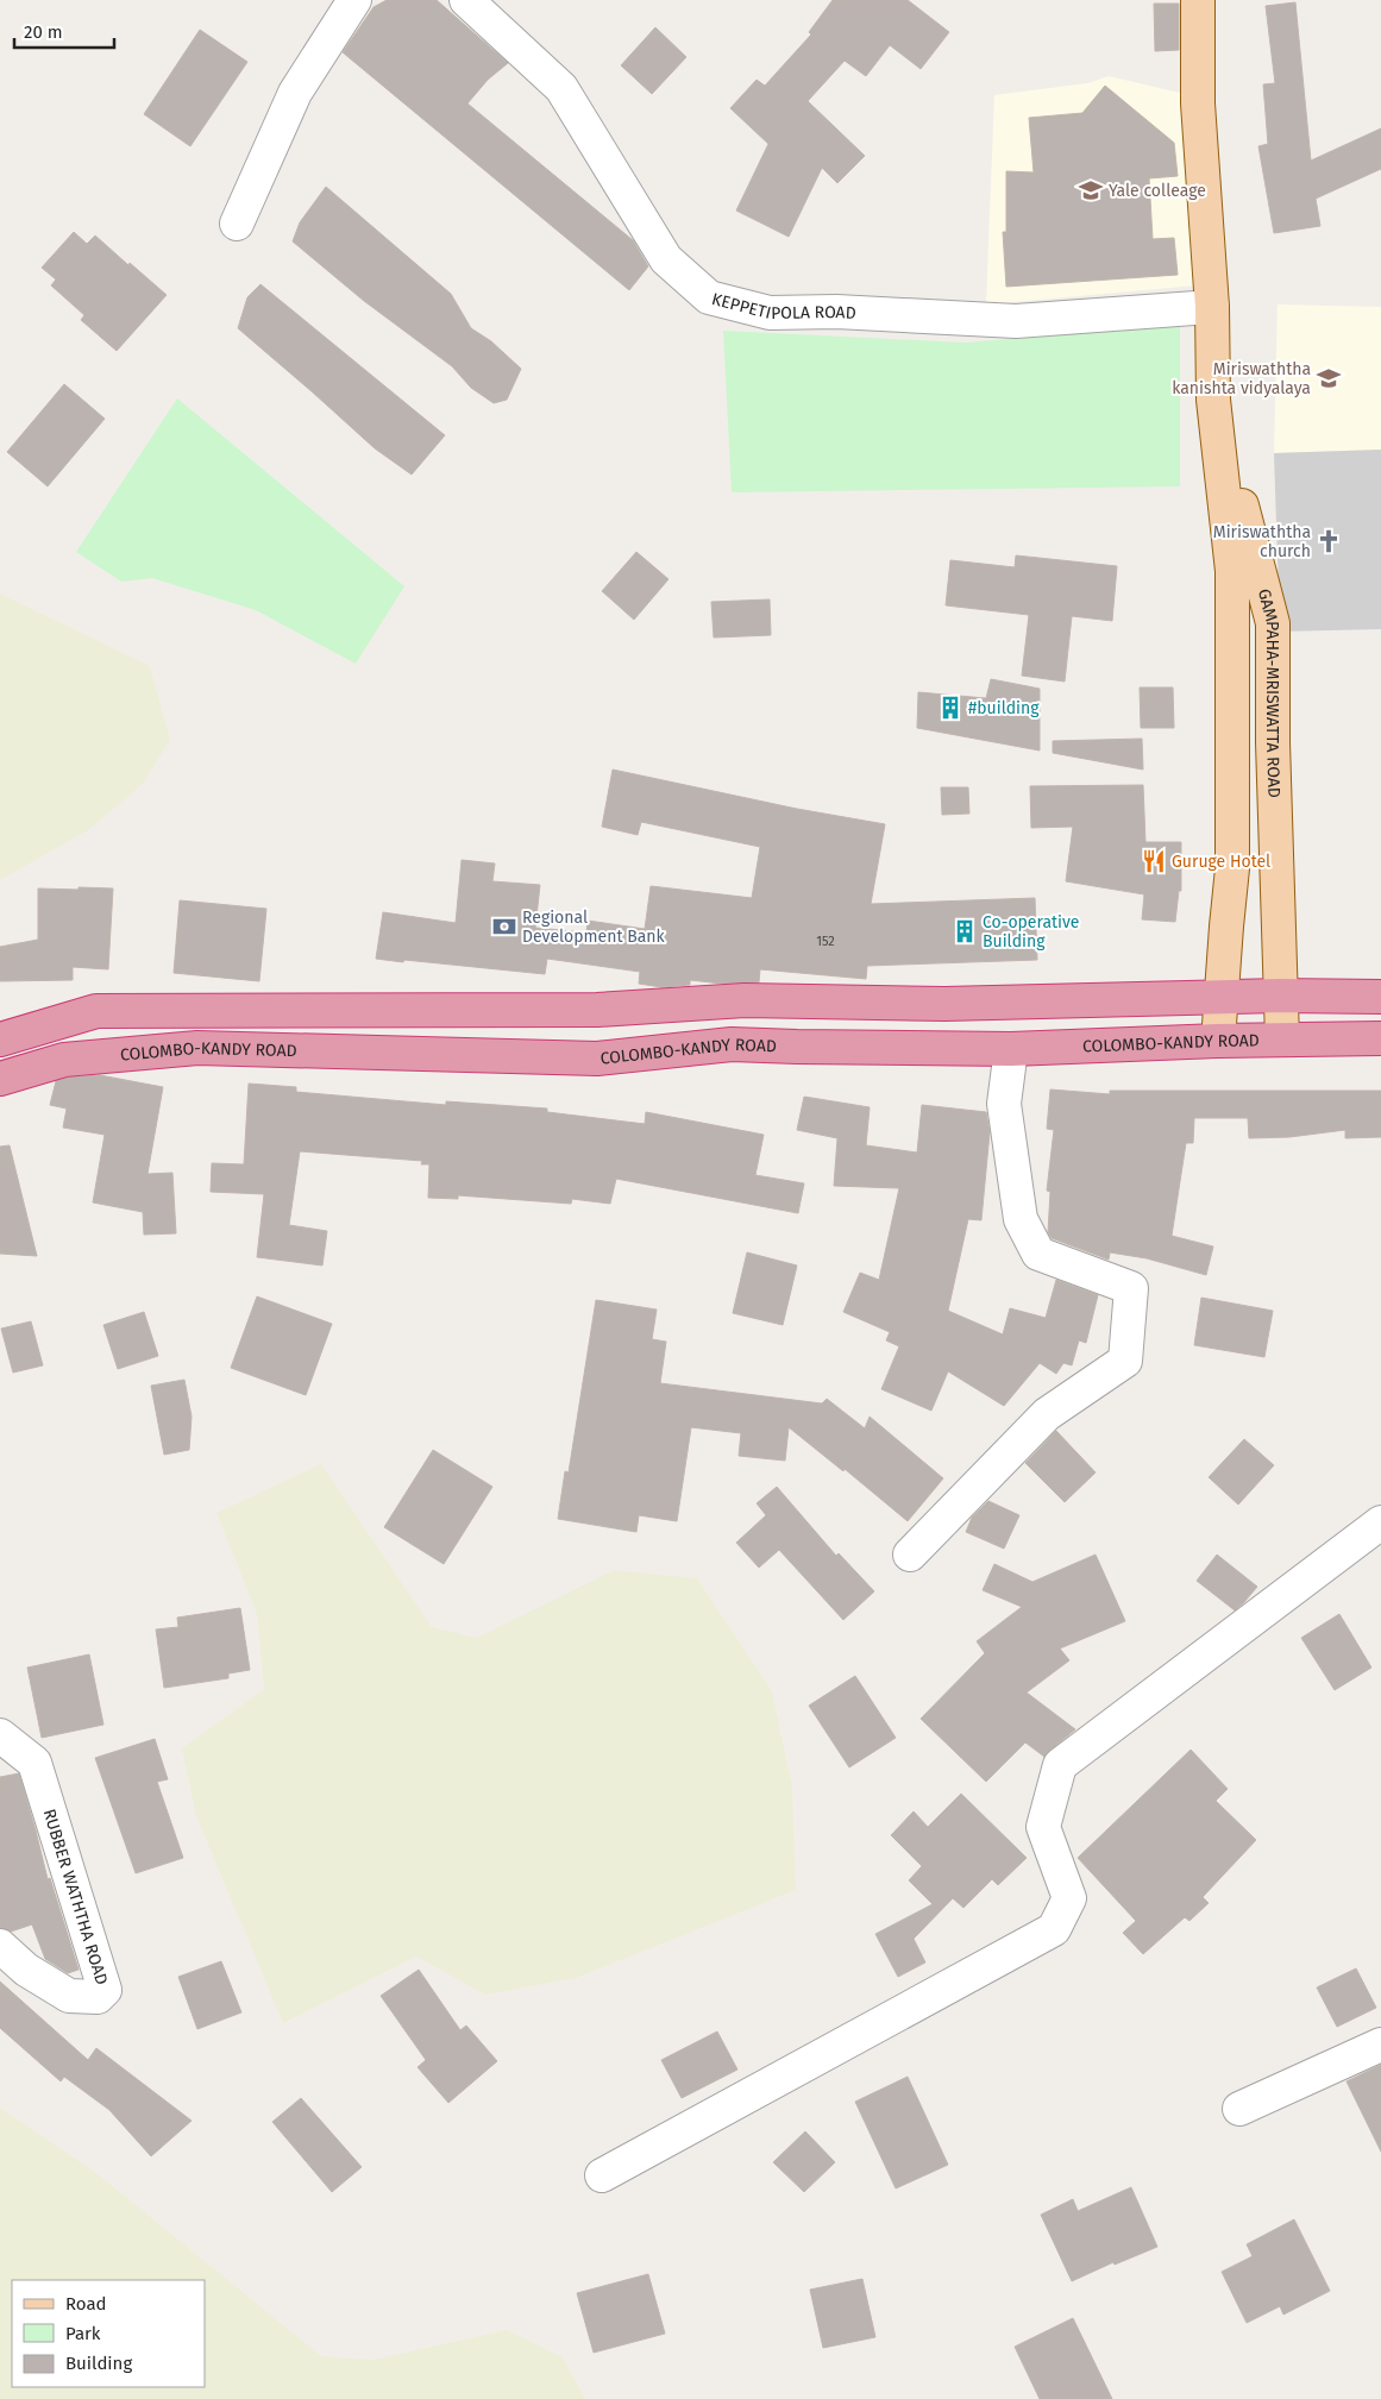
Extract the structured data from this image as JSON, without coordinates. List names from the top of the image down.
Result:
{
  "streets": {
    "highway": ["COLOMBO-KANDY ROAD"],
    "main road": ["GAMPAHA-MRISWATTA ROAD"],
    "street": ["KEPPETIPOLA ROAD", "RUBBER WATHTHA ROAD"]
  },
  "crossings": [
    ["KEPPETIPOLA ROAD", "GAMPAHA-MRISWATTA ROAD"],
    ["GAMPAHA-MRISWATTA ROAD", "COLOMBO-KANDY ROAD"]
  ],
  "places": {
    "school or university": ["Yale colleage", "Miriswaththa kanishta vidyalaya"],
    "church": ["Miriswaththa church"],
    "building": ["#building", "Co-operative Building"],
    "restaurant": ["Guruge Hotel"],
    "bank": ["Regional Development Bank"]
  },
  "house_numbers": ["152"],
  "legend": ["Road", "Park", "Building"],
  "scale_bar": "20 m"
}
